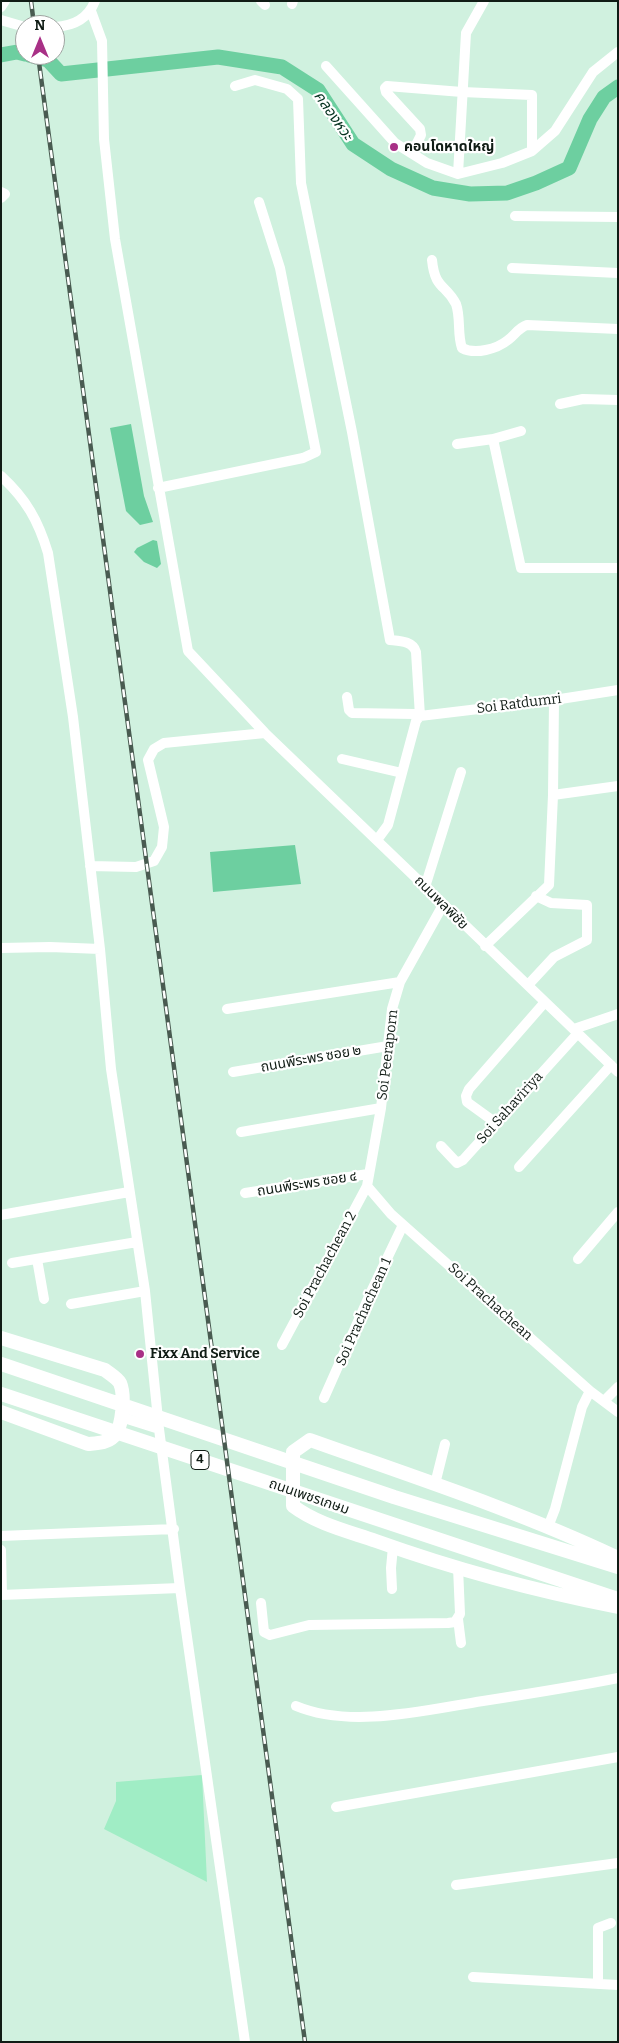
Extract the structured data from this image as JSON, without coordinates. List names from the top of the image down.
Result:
{
  "streets": {
    "highway": ["4", "ถนนเพชรเกษม"],
    "street": [
      "Soi Ratdumri",
      "ถนนพลพิชัย",
      "Soi Peeraporn",
      "ถนนพีระพร ซอย ๒",
      "Soi Sahaviriya",
      "ถนนพีระพร ซอย ๔",
      "Soi Prachachean 2",
      "Soi Prachachean",
      "Soi Prachachean 1"
    ]
  },
  "crossings": [
    ["ถนนพลพิชัย", "Soi Peeraporn"],
    ["ถนนพลพิชัย", "Soi Sahaviriya"],
    ["Soi Peeraporn", "ถนนพีระพร ซอย ๒"],
    ["Soi Peeraporn", "ถนนพีระพร ซอย ๔"],
    ["Soi Peeraporn", "Soi Prachachean 2"],
    ["Soi Peeraporn", "Soi Prachachean"],
    ["Soi Prachachean 2", "Soi Prachachean"],
    ["Soi Prachachean", "Soi Prachachean 1"]
  ],
  "water": ["คลองหวะ"],
  "places": ["คอนโดหาดใหญ่", "Fixx And Service"],
  "north": "top"
}
